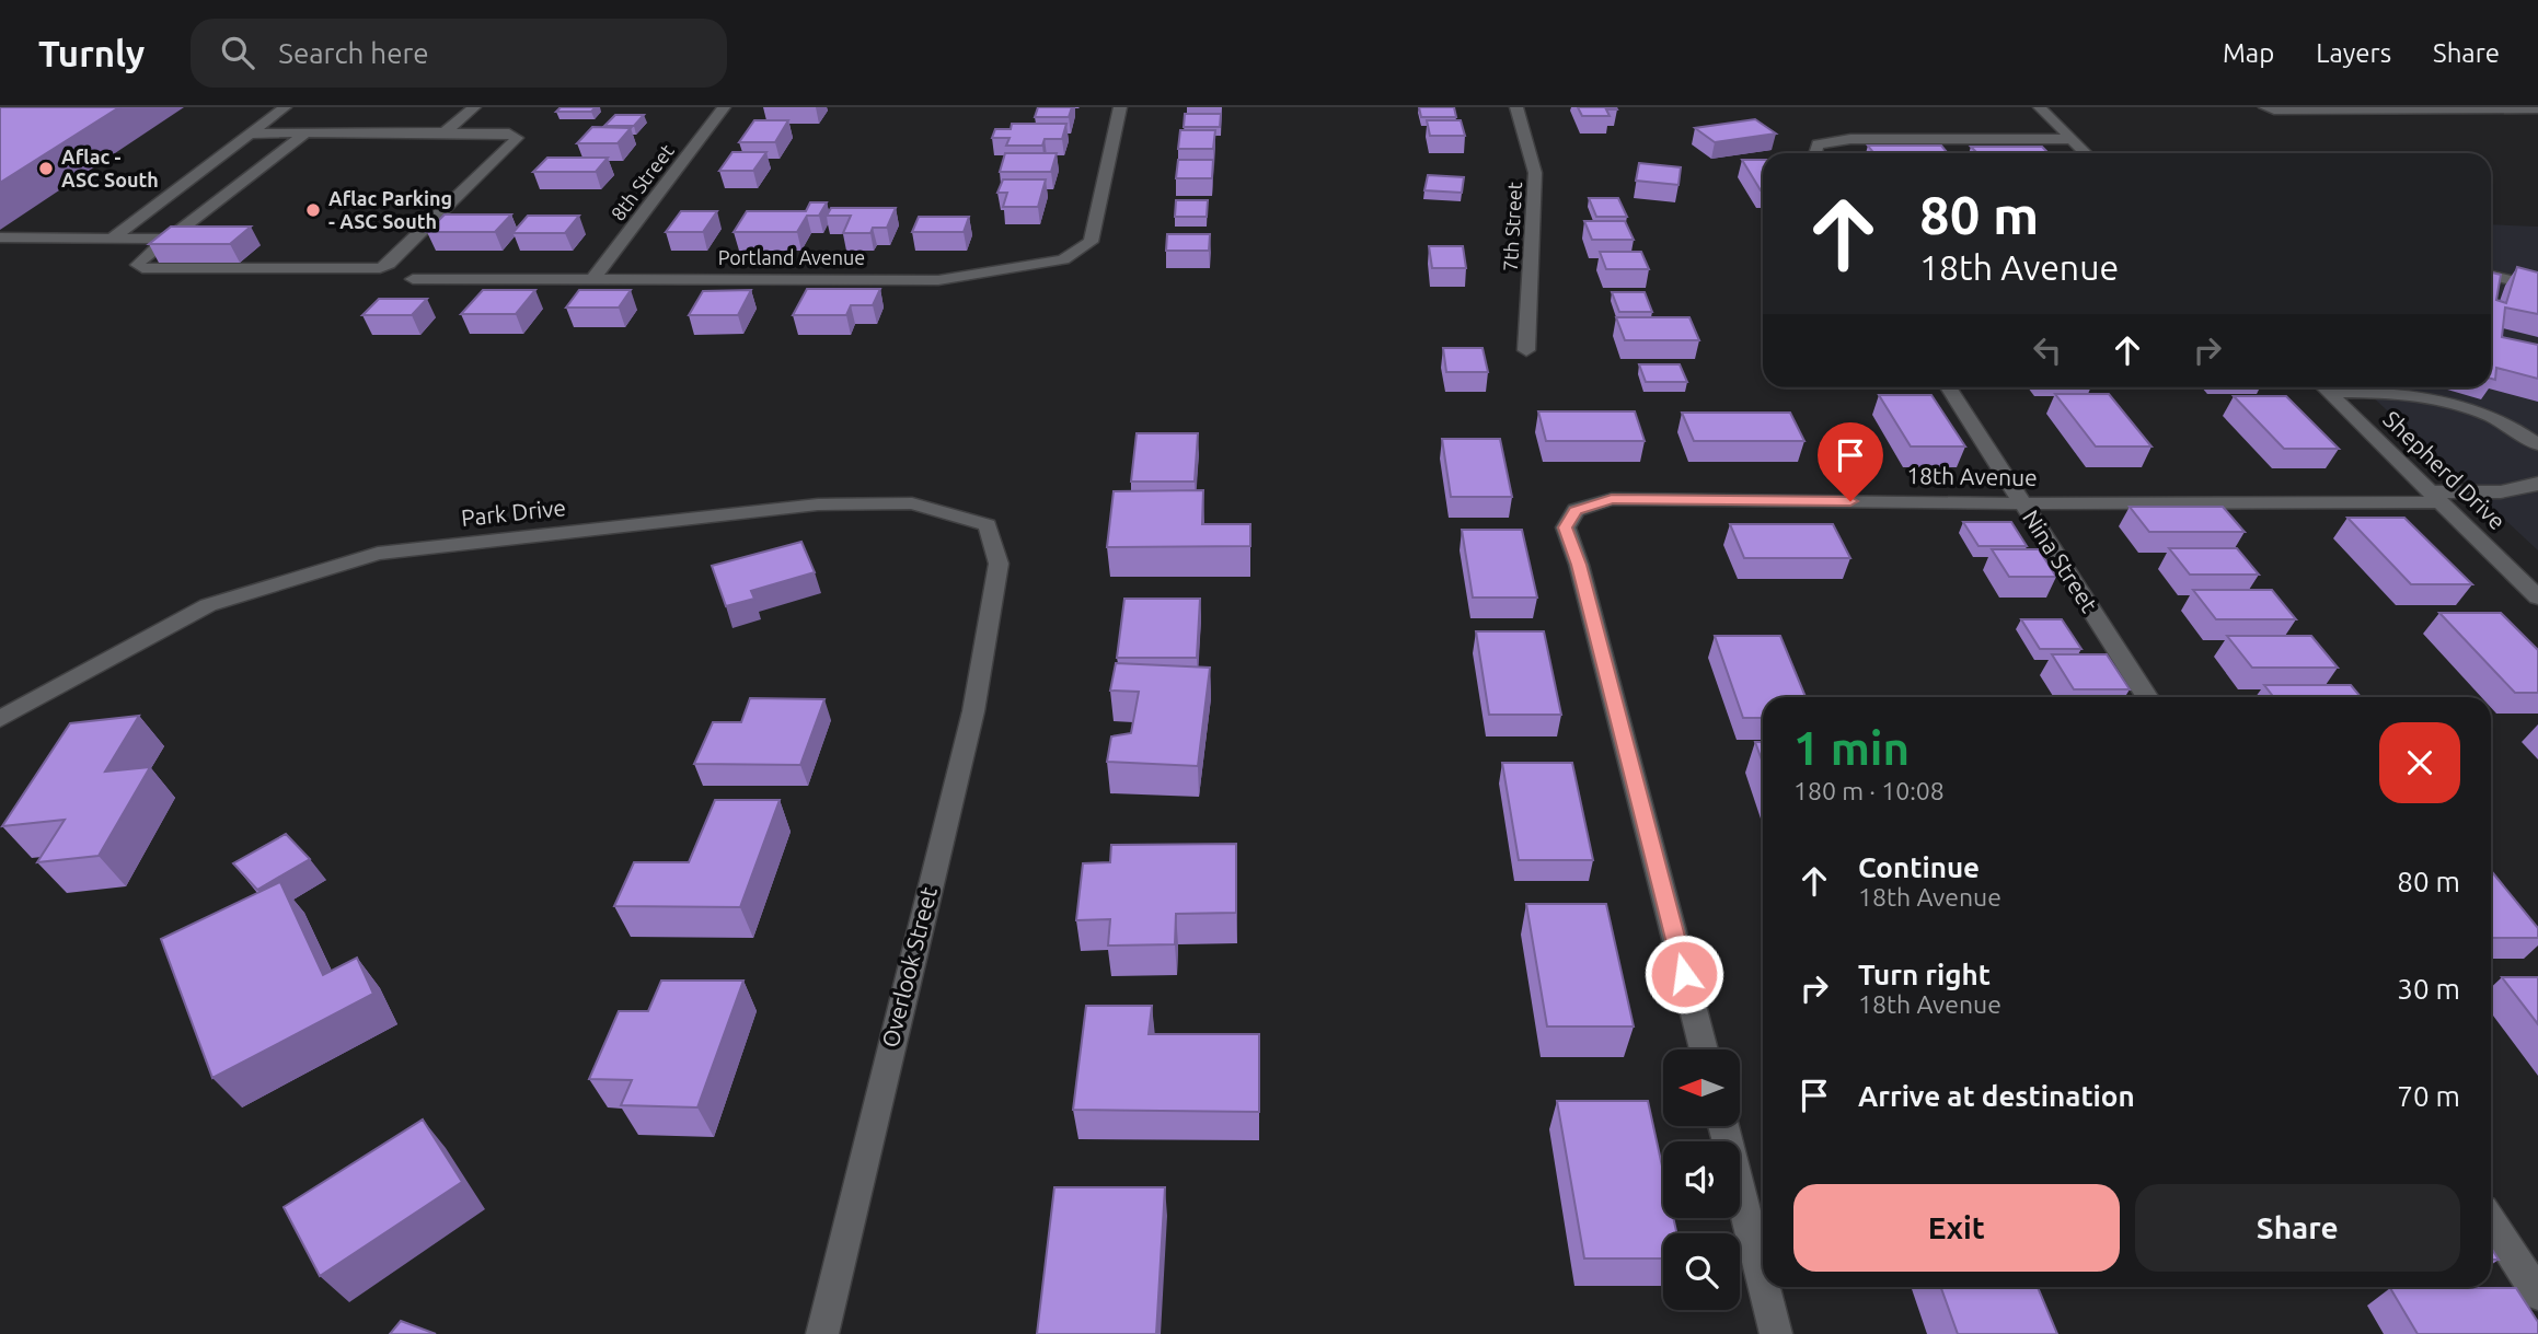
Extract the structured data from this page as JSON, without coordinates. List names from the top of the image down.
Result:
{
  "streets": {
    "street": [
      "8th Street",
      "7th Street",
      "Portland Avenue",
      "Shepherd Drive",
      "18th Avenue",
      "Park Drive",
      "Nina Street",
      "Overlook Street"
    ]
  },
  "crossings": [
    ["8th Street", "Portland Avenue"],
    ["Shepherd Drive", "18th Avenue"],
    ["18th Avenue", "Nina Street"],
    ["Park Drive", "Overlook Street"]
  ],
  "places": ["Aflac - ASC South", "Aflac Parking - ASC South"],
  "north": "left",
  "page": {
    "header": "Turnly",
    "search": "Search here",
    "nav": ["Map", "Layers", "Share"],
    "turn": ["80 m", "18th Avenue"],
    "heading": ["1 min", "180 m · 10:08"],
    "list": [
      {
        "name": "Continue",
        "note": "18th Avenue",
        "value": "80 m"
      },
      {
        "name": "Turn right",
        "note": "18th Avenue",
        "value": "30 m"
      },
      {
        "name": "Arrive at destination",
        "value": "70 m"
      }
    ],
    "buttons": ["Exit", "Share"]
  }
}
